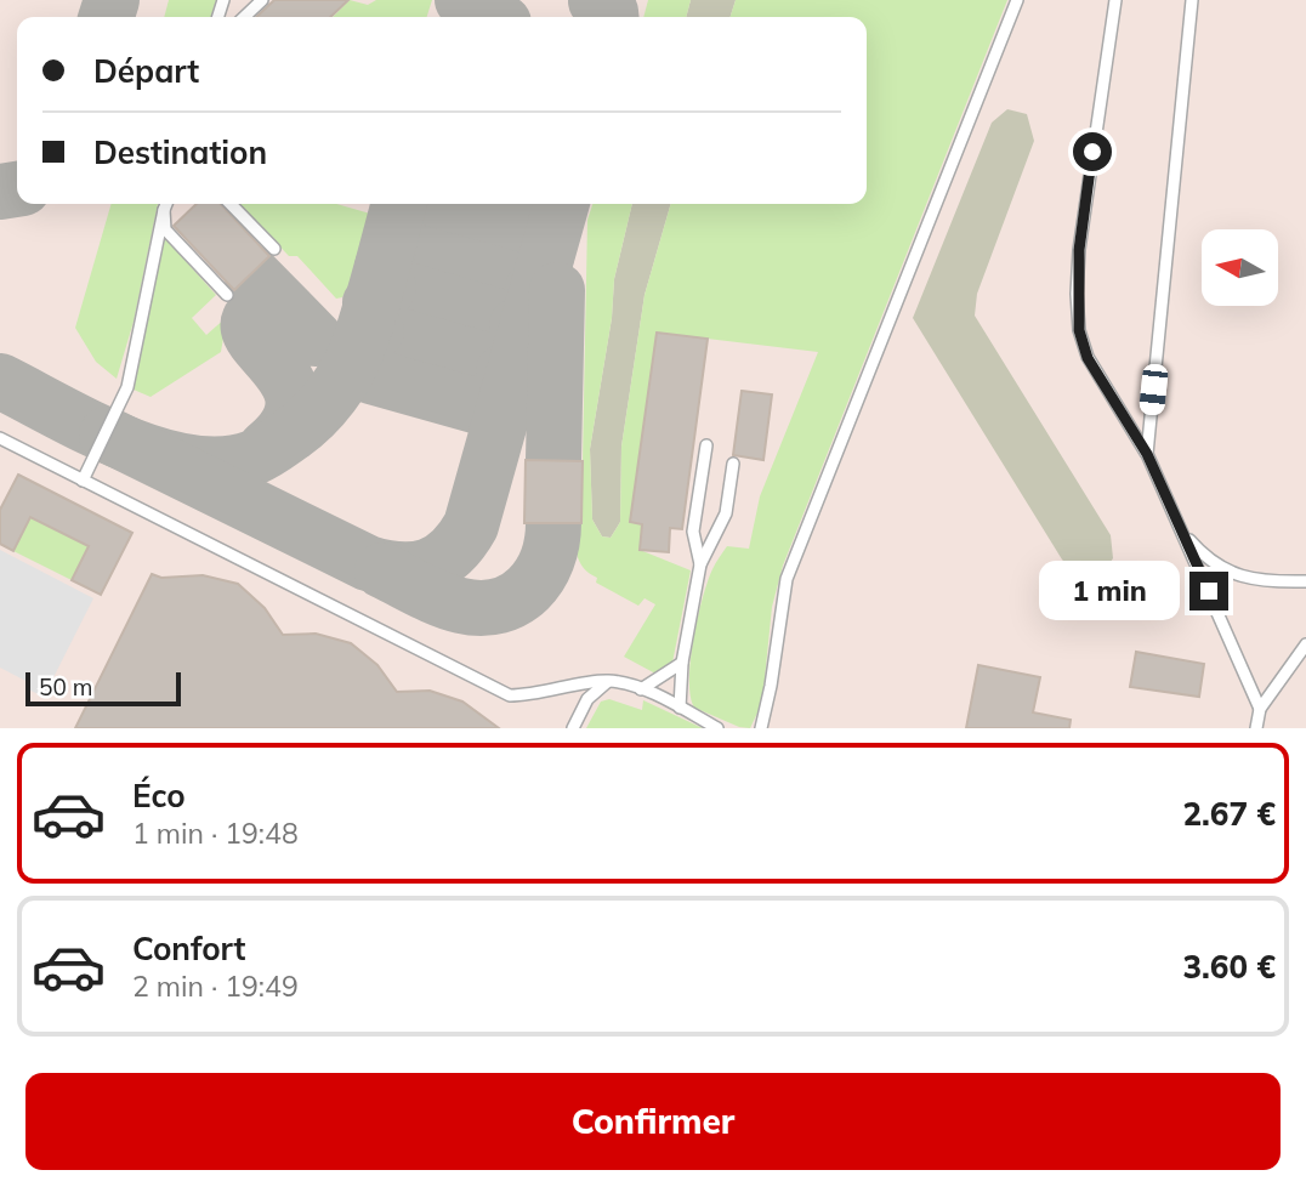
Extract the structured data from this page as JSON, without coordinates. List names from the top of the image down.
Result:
{
  "scale_bar": "50 m",
  "north": "left",
  "page": {
    "banner": ["Départ", "Destination"],
    "bubble": "1 min",
    "scale": "50 m",
    "list": [
      {
        "name": "Éco",
        "note": "1 min · 19:48",
        "value": "2.67 €"
      },
      {
        "name": "Confort",
        "note": "2 min · 19:49",
        "value": "3.60 €"
      }
    ],
    "buttons": "Confirmer"
  }
}
